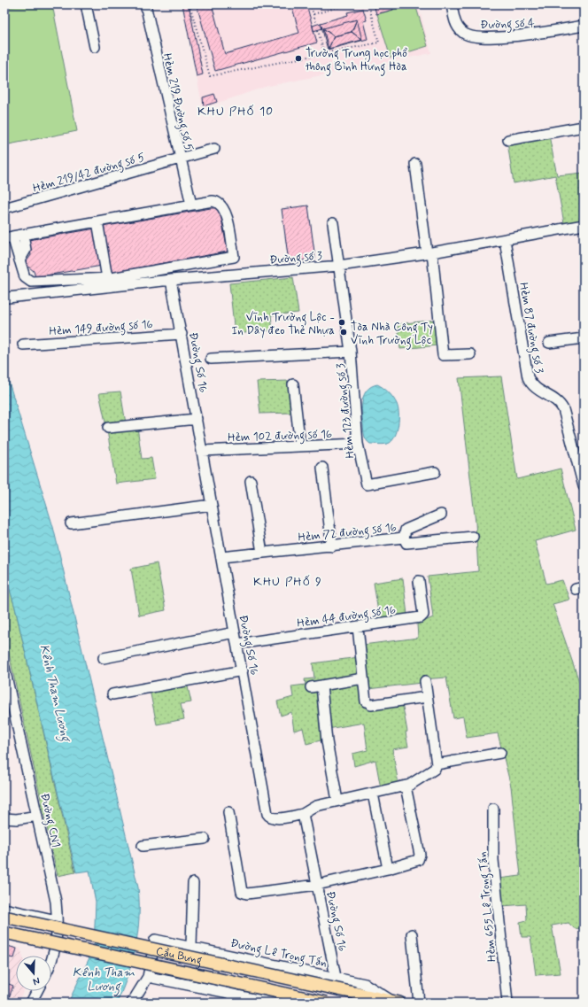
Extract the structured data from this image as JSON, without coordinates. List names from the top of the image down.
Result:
{
  "streets": {
    "main road": ["Cầu Bưng"],
    "street": [
      "Đường số 4",
      "Hẻm 219 Đường số 5",
      "Hẻm 219/42 đường số 5",
      "Đường số 3",
      "Hẻm 149 đường số 16",
      "Hẻm 87 đường số 3",
      "Đường Số 16",
      "Hẻm 123 đường số 3",
      "Hẻm 102 đường số 16",
      "Hẻm 72 đường số 16",
      "Hẻm 44 đường số 16",
      "Đường CN1",
      "Hẻm 655 Lê Trọng Tấn",
      "Đường Lê Trọng Tấn"
    ]
  },
  "crossings": [
    ["Hẻm 219 Đường số 5", "Hẻm 219/42 đường số 5"],
    ["Đường số 3", "Hẻm 87 đường số 3"],
    ["Đường số 3", "Đường Số 16"],
    ["Đường số 3", "Hẻm 123 đường số 3"],
    ["Hẻm 149 đường số 16", "Đường Số 16"],
    ["Đường Số 16", "Hẻm 102 đường số 16"],
    ["Đường Số 16", "Hẻm 72 đường số 16"],
    ["Đường Số 16", "Hẻm 44 đường số 16"],
    ["Đường Số 16", "Đường Lê Trọng Tấn"],
    ["Hẻm 123 đường số 3", "Hẻm 102 đường số 16"],
    ["Đường Lê Trọng Tấn", "Cầu Bưng"]
  ],
  "districts": ["KHU PHỐ 10", "KHU PHỐ 9"],
  "water": ["Kênh Tham Lương"],
  "places": ["Trường Trung học phổ thông Bình Hưng Hòa", "Vĩnh Trường Lộc - In Dây đeo Thẻ Nhựa", "Tòa Nhà Công Ty Vĩnh Trường Lộc"],
  "north": "bottom"
}
